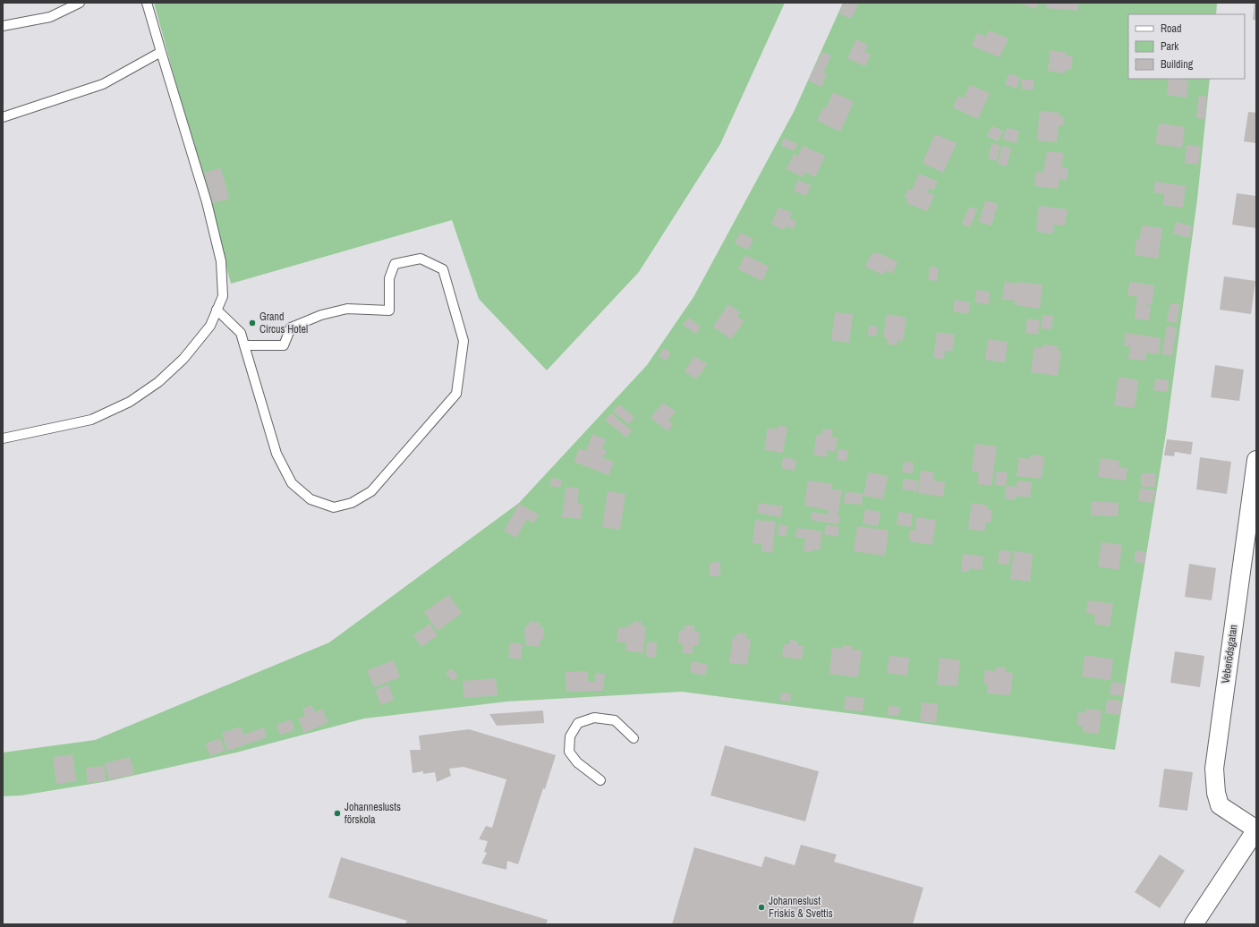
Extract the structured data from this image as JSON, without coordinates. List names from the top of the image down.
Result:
{
  "streets": {
    "street": ["Veberödsgatan"]
  },
  "places": ["Grand Circus Hotel", "Johanneslusts förskola", "Johanneslust Friskis & Svettis"],
  "legend": ["Road", "Park", "Building"]
}
